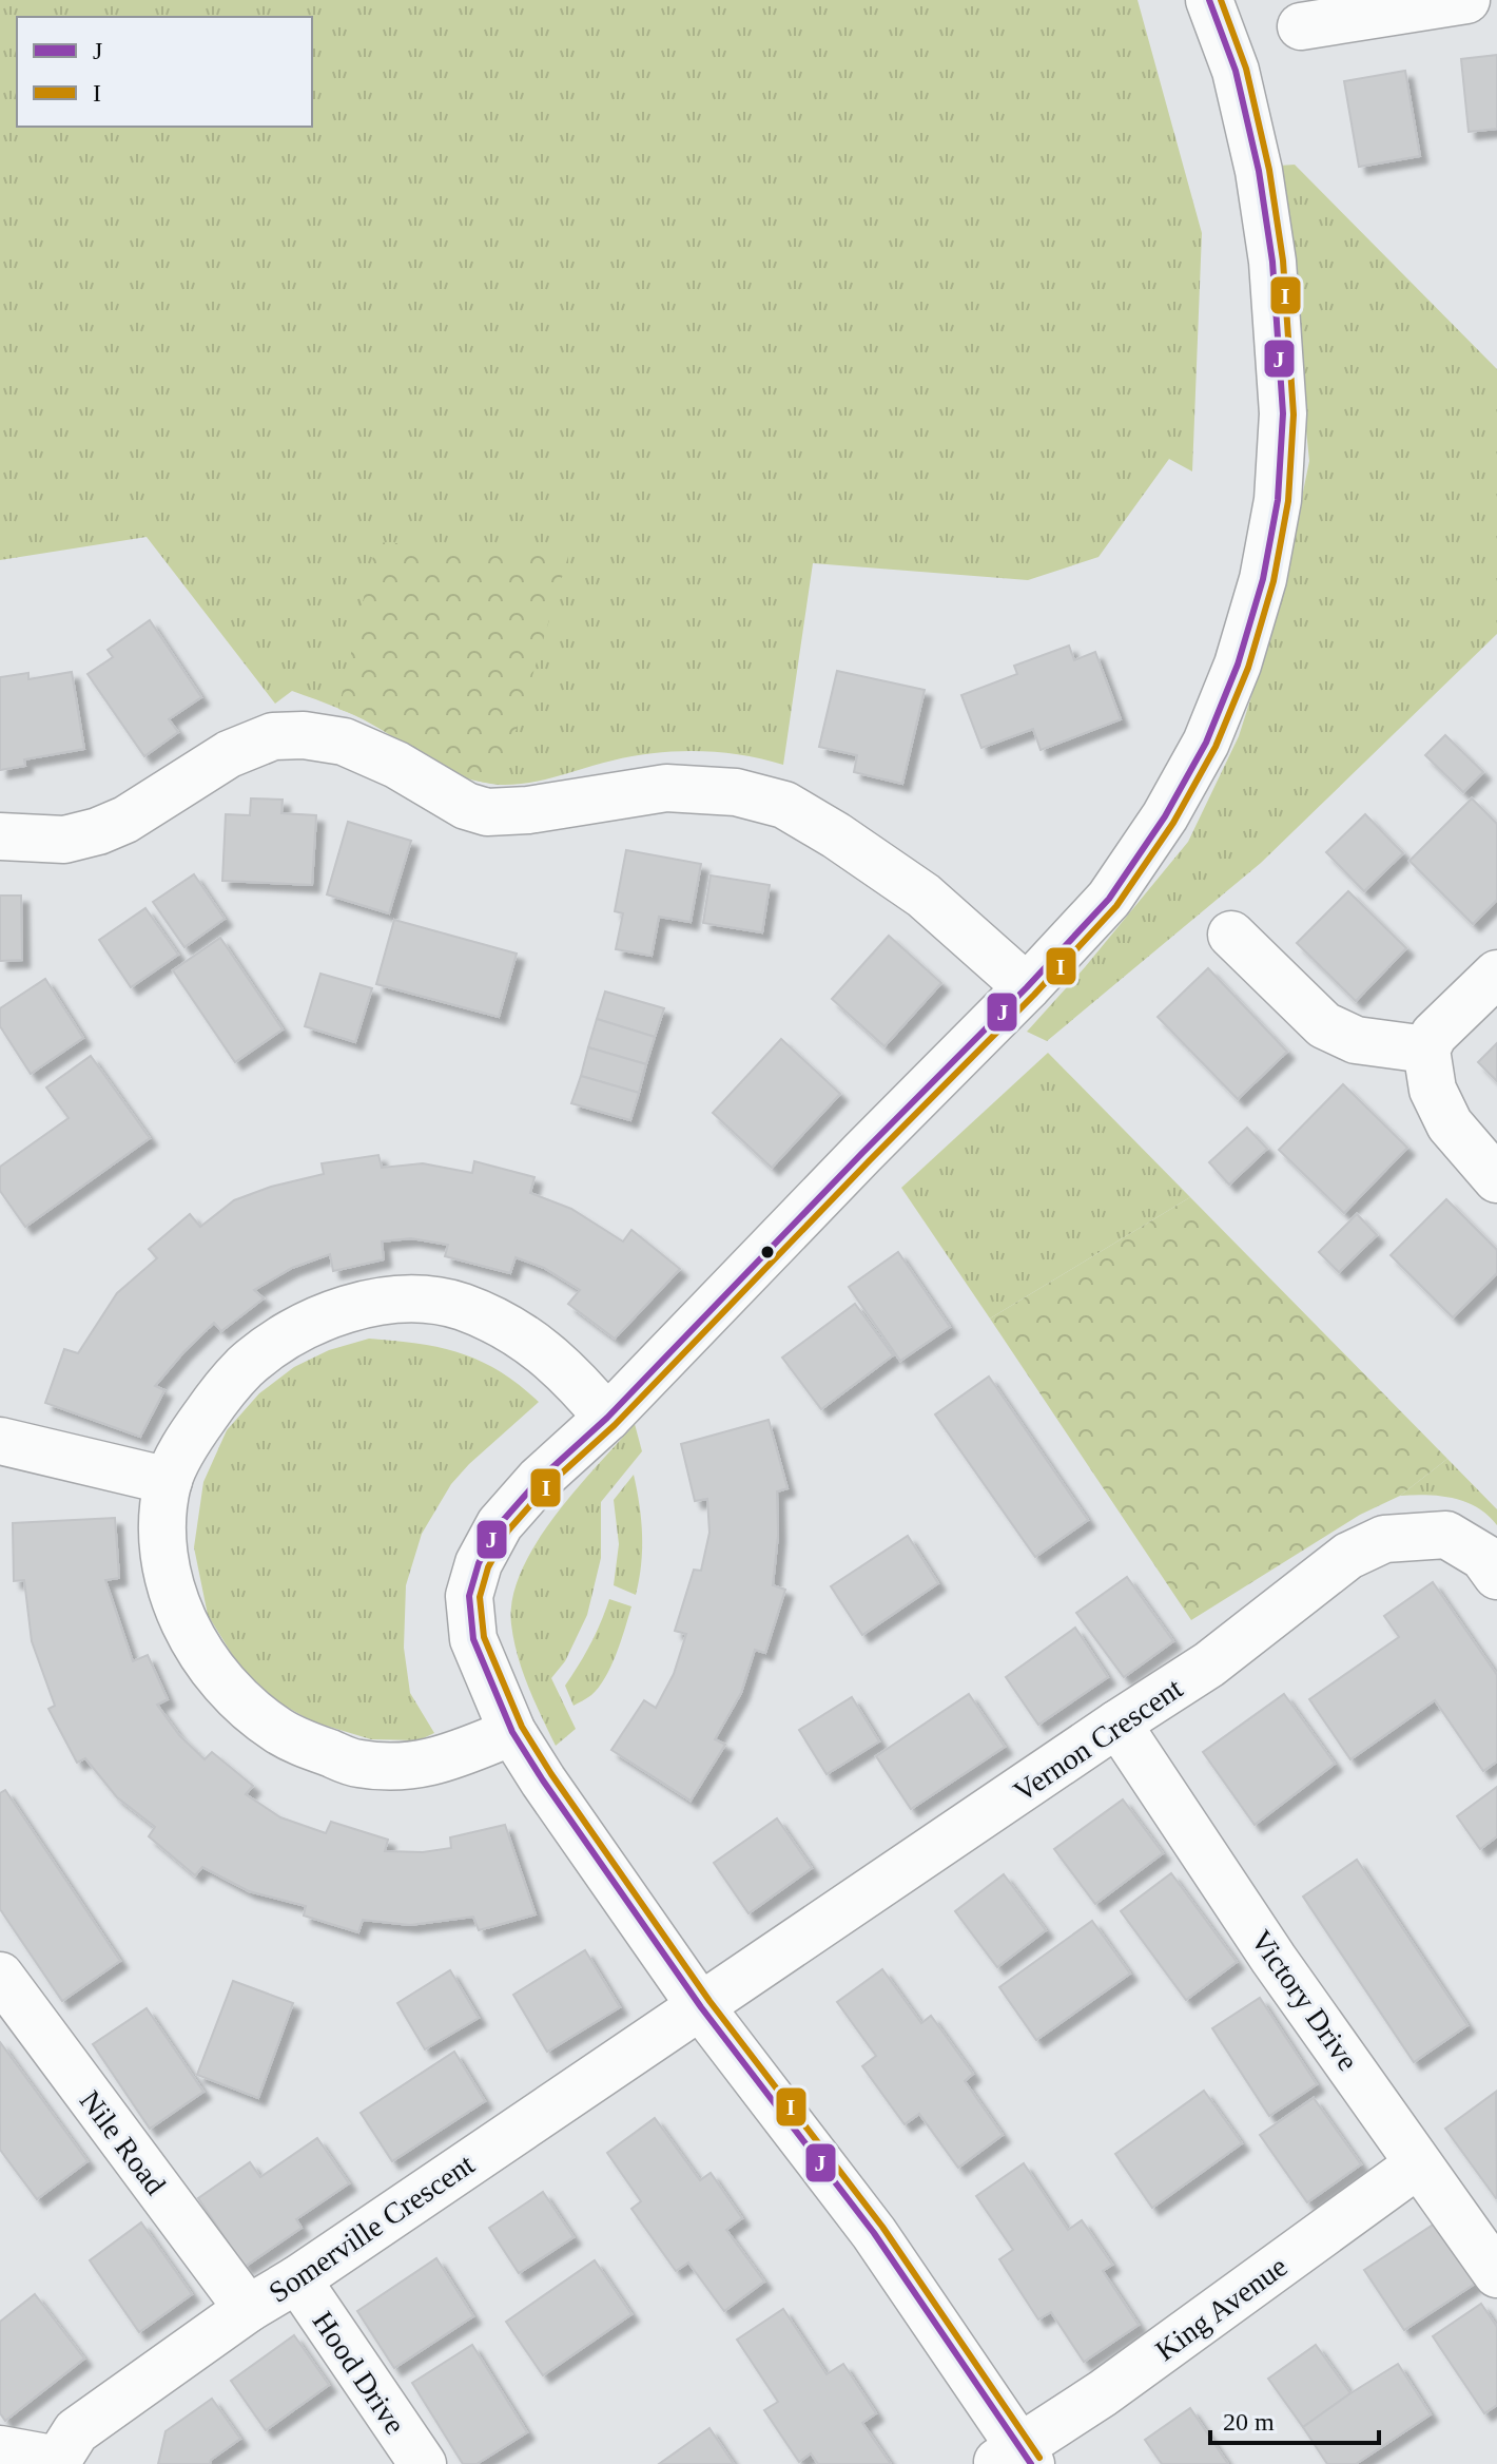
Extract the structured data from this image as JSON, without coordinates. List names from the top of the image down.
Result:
{
  "streets": {
    "street": [
      "Vernon Crescent",
      "Victory Drive",
      "Nile Road",
      "Somerville Crescent",
      "King Avenue",
      "Hood Drive"
    ]
  },
  "crossings": [
    ["Vernon Crescent", "Victory Drive"],
    ["Vernon Crescent", "Somerville Crescent"],
    ["Victory Drive", "King Avenue"],
    ["Nile Road", "Somerville Crescent"],
    ["Somerville Crescent", "Hood Drive"]
  ],
  "lines": ["transit line J", "transit line I"],
  "legend": ["J", "I"],
  "scale_bar": "20 m"
}
